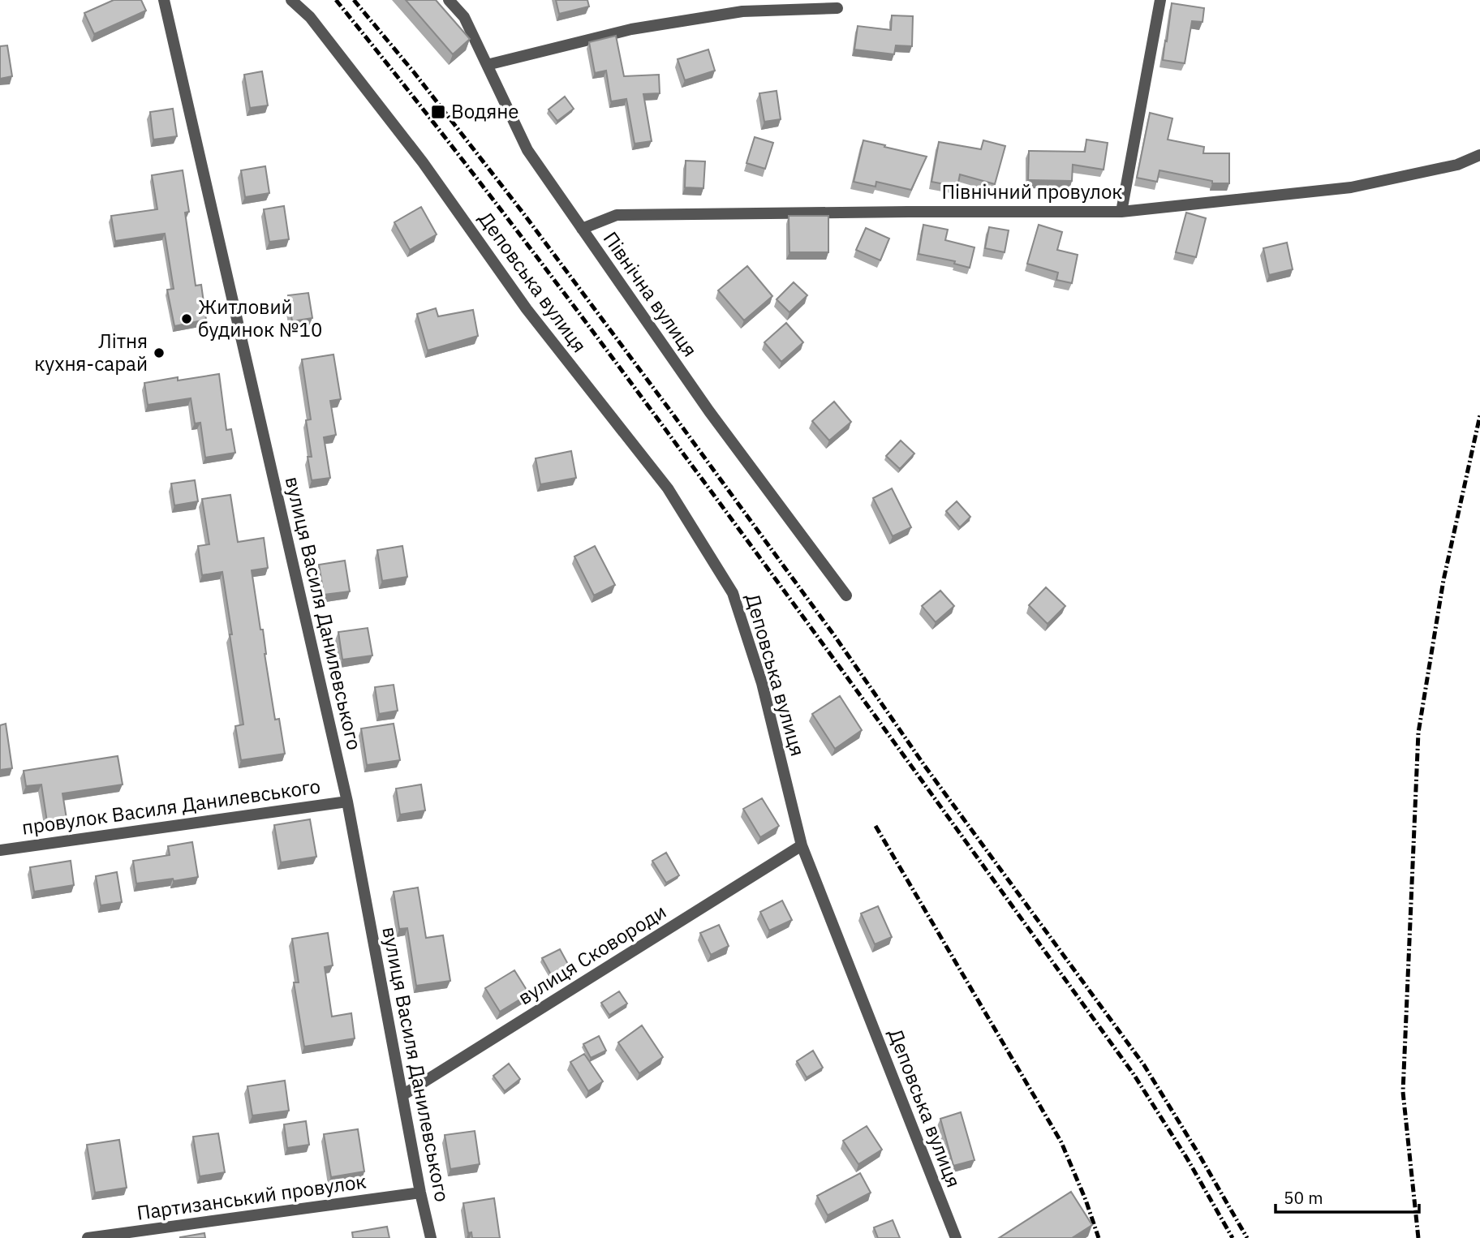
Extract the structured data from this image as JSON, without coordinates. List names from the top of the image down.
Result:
{
  "streets": {
    "street": [
      "Північний провулок",
      "Деповська вулиця",
      "Північна вулиця",
      "вулиця Василя Данилевського",
      "провулок Василя Данилевського",
      "вулиця Сковороди",
      "Партизанський провулок"
    ]
  },
  "crossings": [
    ["Північний провулок", "Північна вулиця"],
    ["Деповська вулиця", "вулиця Сковороди"],
    ["вулиця Василя Данилевського", "провулок Василя Данилевського"],
    ["вулиця Василя Данилевського", "вулиця Сковороди"],
    ["вулиця Василя Данилевського", "Партизанський провулок"]
  ],
  "places": {
    "transit": ["Водяне"],
    "other": ["Житловий будинок №10", "Літня кухня-сарай"]
  },
  "scale_bar": "50 m"
}
